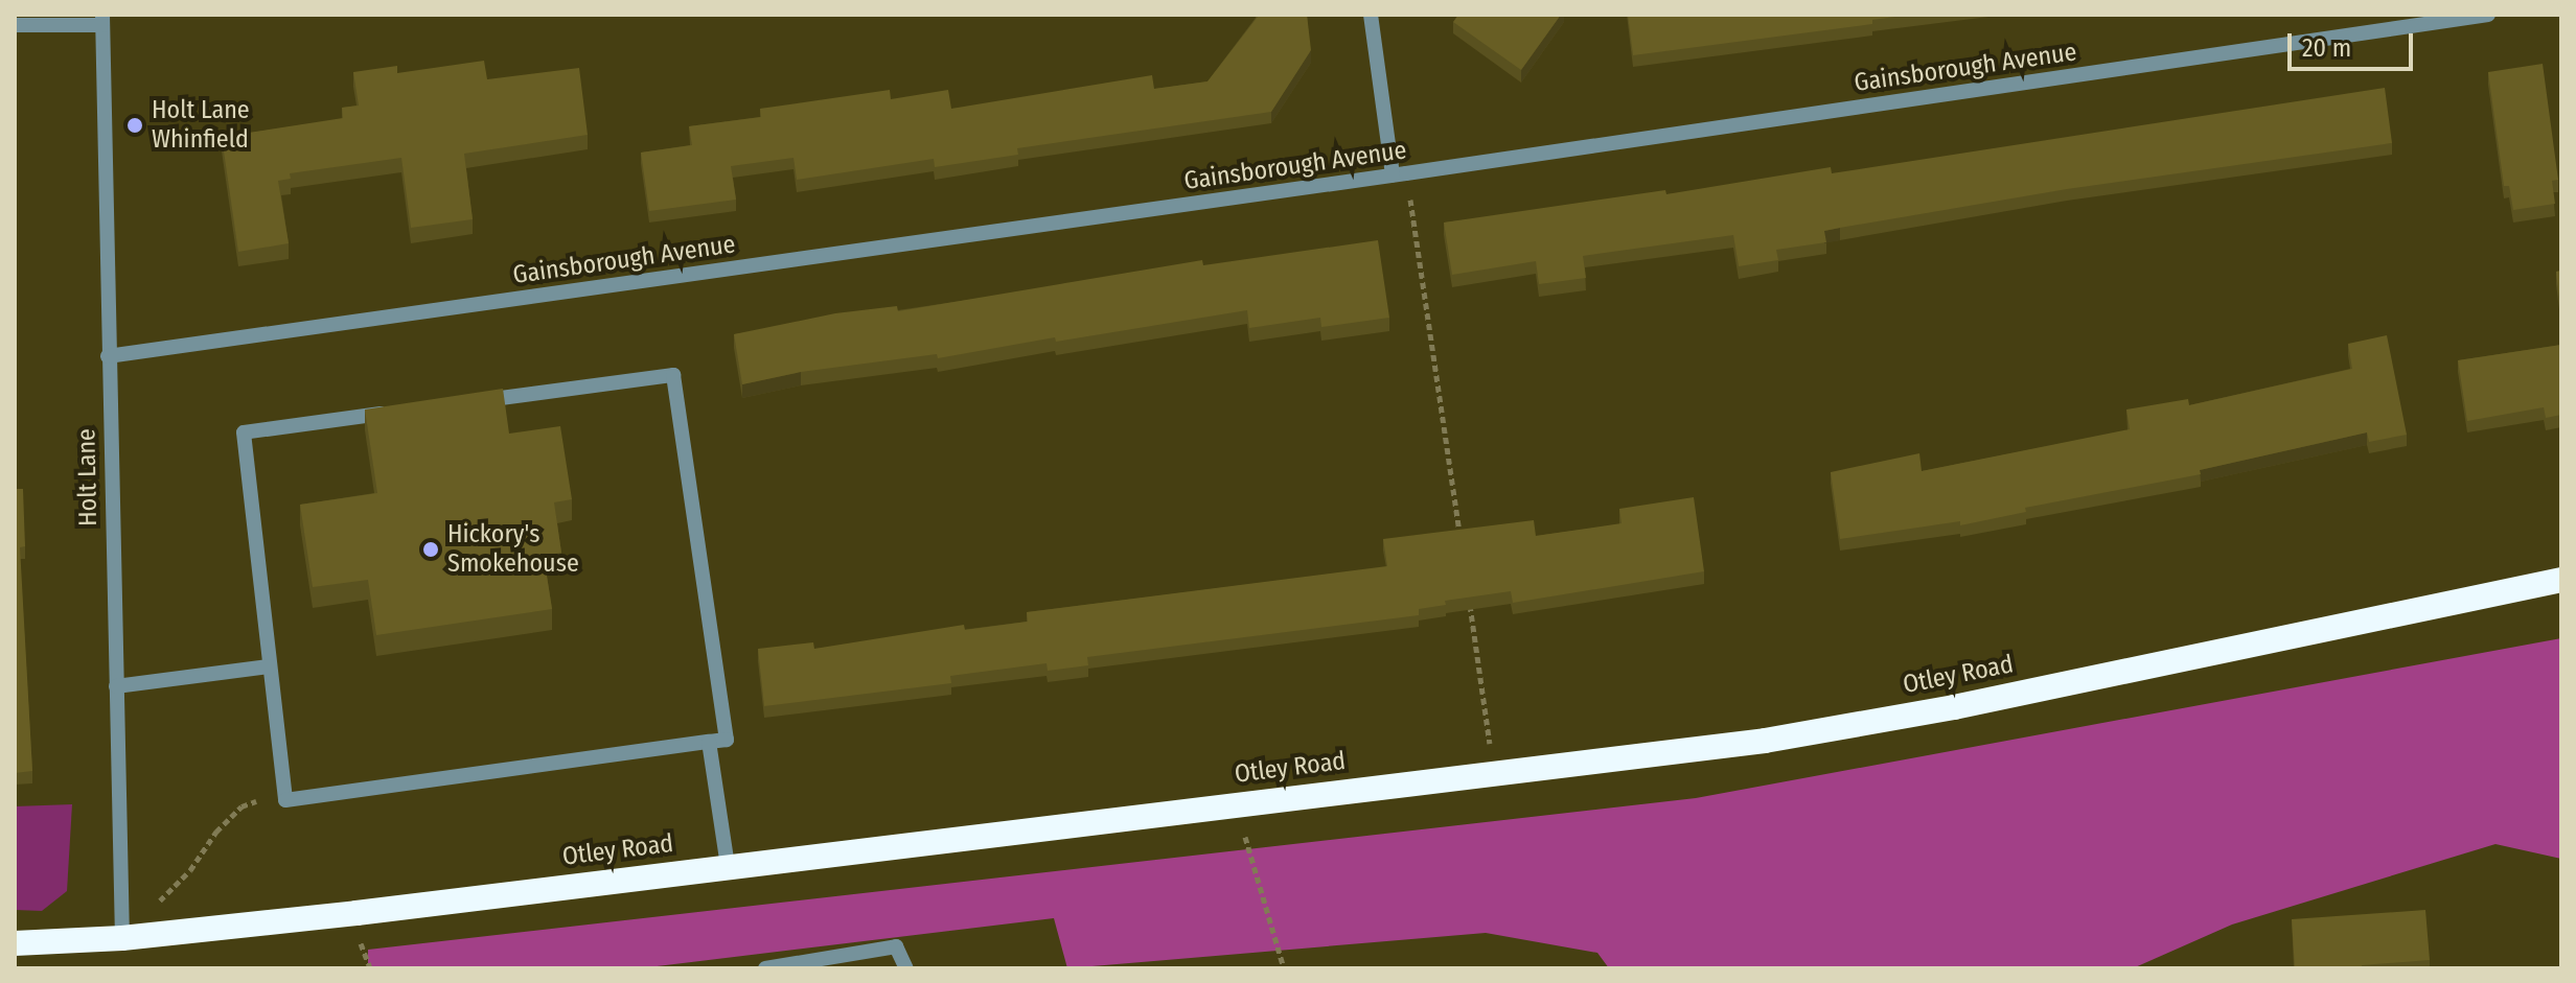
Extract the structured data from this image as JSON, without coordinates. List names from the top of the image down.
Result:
{
  "streets": {
    "highway": ["Otley Road"],
    "street": ["Gainsborough Avenue", "Holt Lane"]
  },
  "crossings": [
    ["Gainsborough Avenue", "Holt Lane"],
    ["Holt Lane", "Otley Road"]
  ],
  "places": ["Holt Lane Whinfield", "Hickory's Smokehouse"],
  "scale_bar": "20 m"
}
